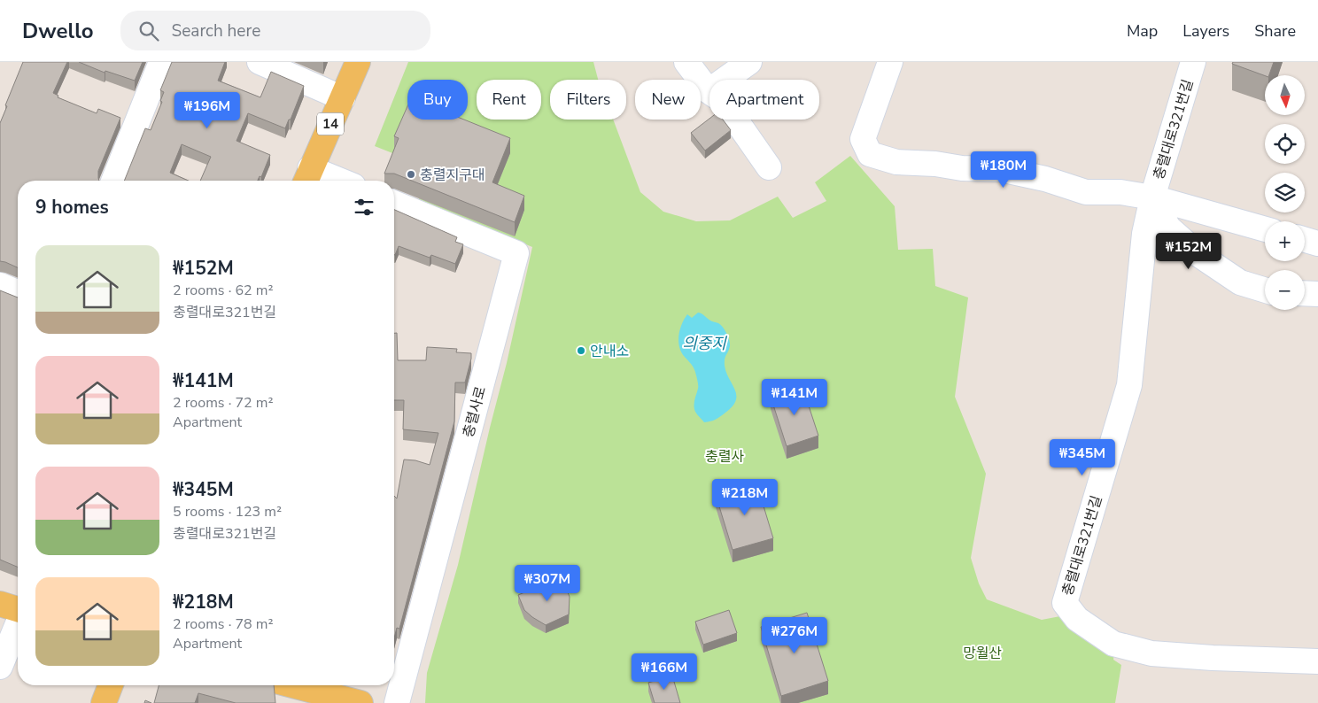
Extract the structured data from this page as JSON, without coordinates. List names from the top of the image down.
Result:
{
  "streets": {
    "main road": ["14"],
    "street": ["충렬대로321번길", "충렬사로"]
  },
  "water": ["의중지"],
  "parks": ["충렬사", "망월산"],
  "places": ["충렬지구대", "안내소"],
  "north": "bottom",
  "page": {
    "header": "Dwello",
    "search": "Search here",
    "nav": ["Map", "Layers", "Share"],
    "map_buttons": ["+", "−"],
    "chip": [
      "Buy",
      "Rent",
      "Filters",
      "New",
      "Apartment"
    ],
    "price": [
      "₩196M",
      "₩180M",
      "₩152M",
      "₩141M",
      "₩345M",
      "₩218M",
      "₩307M",
      "₩276M",
      "₩166M"
    ],
    "heading": "9 homes",
    "list": [
      {
        "name": "₩152M",
        "note": "2 rooms · 62 m² · 충렬대로321번길"
      },
      {
        "name": "₩141M",
        "note": "2 rooms · 72 m² · Apartment"
      },
      {
        "name": "₩345M",
        "note": "5 rooms · 123 m² · 충렬대로321번길"
      },
      {
        "name": "₩218M",
        "note": "2 rooms · 78 m² · Apartment"
      }
    ]
  }
}
